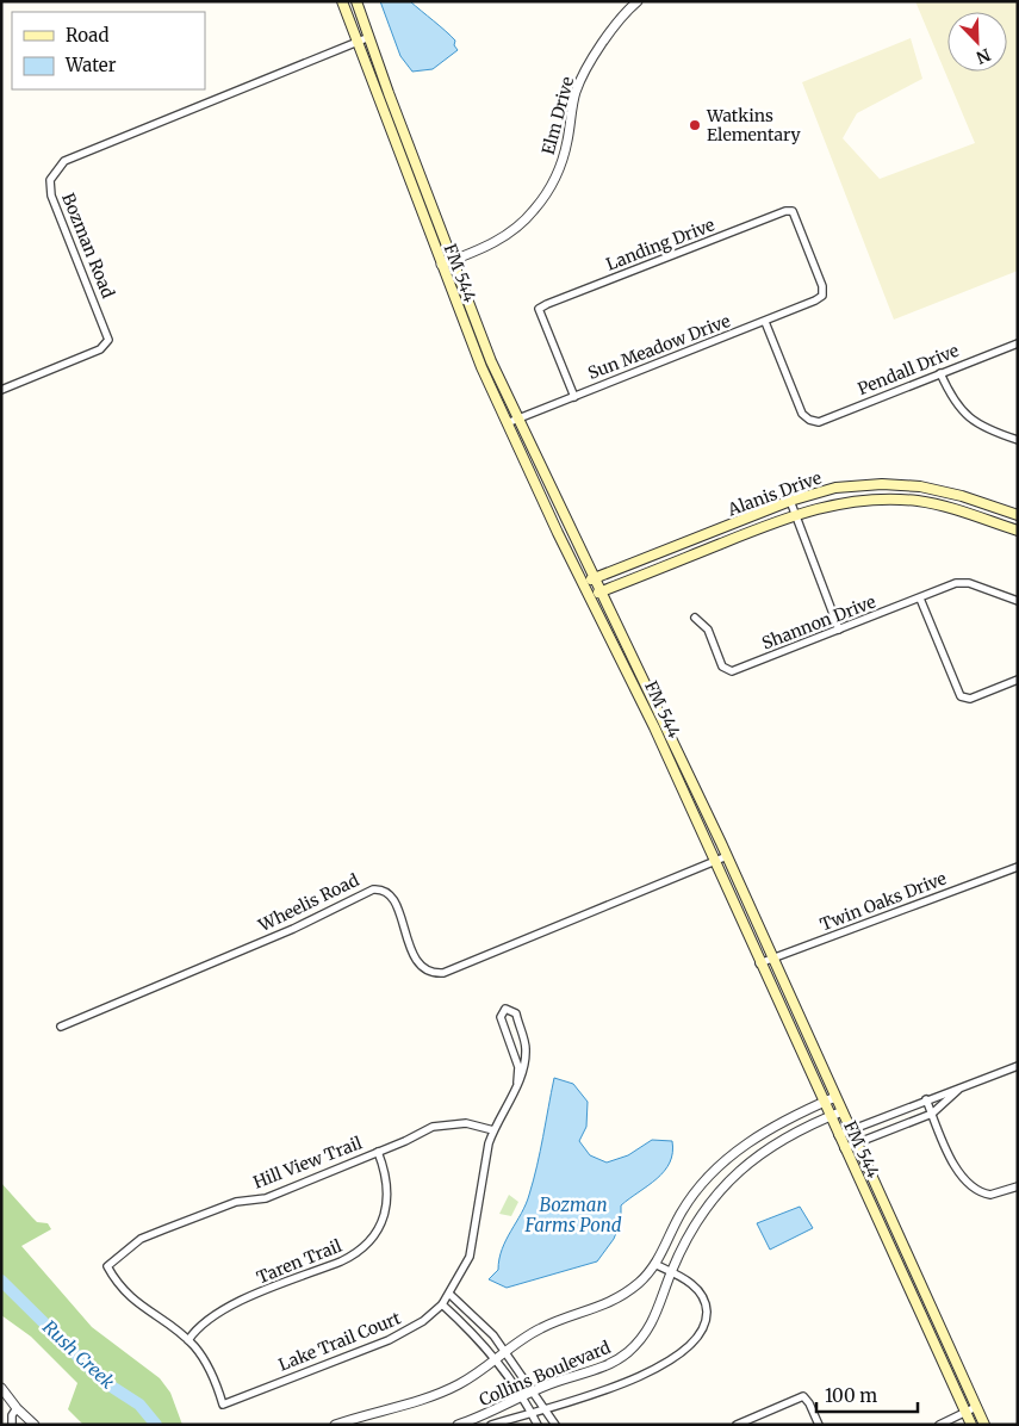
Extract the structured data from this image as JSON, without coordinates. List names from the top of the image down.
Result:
{
  "streets": {
    "main road": ["FM 544", "Alanis Drive"],
    "street": [
      "Elm Drive",
      "Landing Drive",
      "Bozman Road",
      "Sun Meadow Drive",
      "Pendall Drive",
      "Shannon Drive",
      "Twin Oaks Drive",
      "Wheelis Road",
      "Hill View Trail",
      "Taren Trail",
      "Lake Trail Court",
      "Collins Boulevard"
    ]
  },
  "crossings": [
    ["Elm Drive", "FM 544"],
    ["Landing Drive", "Sun Meadow Drive"],
    ["Bozman Road", "FM 544"],
    ["FM 544", "Sun Meadow Drive"],
    ["FM 544", "Alanis Drive"],
    ["FM 544", "Twin Oaks Drive"],
    ["FM 544", "Wheelis Road"],
    ["FM 544", "Collins Boulevard"],
    ["Sun Meadow Drive", "Pendall Drive"],
    ["Hill View Trail", "Taren Trail"],
    ["Hill View Trail", "Lake Trail Court"],
    ["Taren Trail", "Lake Trail Court"]
  ],
  "water": ["Bozman Farms Pond", "Rush Creek"],
  "places": ["Watkins Elementary"],
  "legend": ["Road", "Water"],
  "scale_bar": "100 m",
  "north": "bottom right"
}
